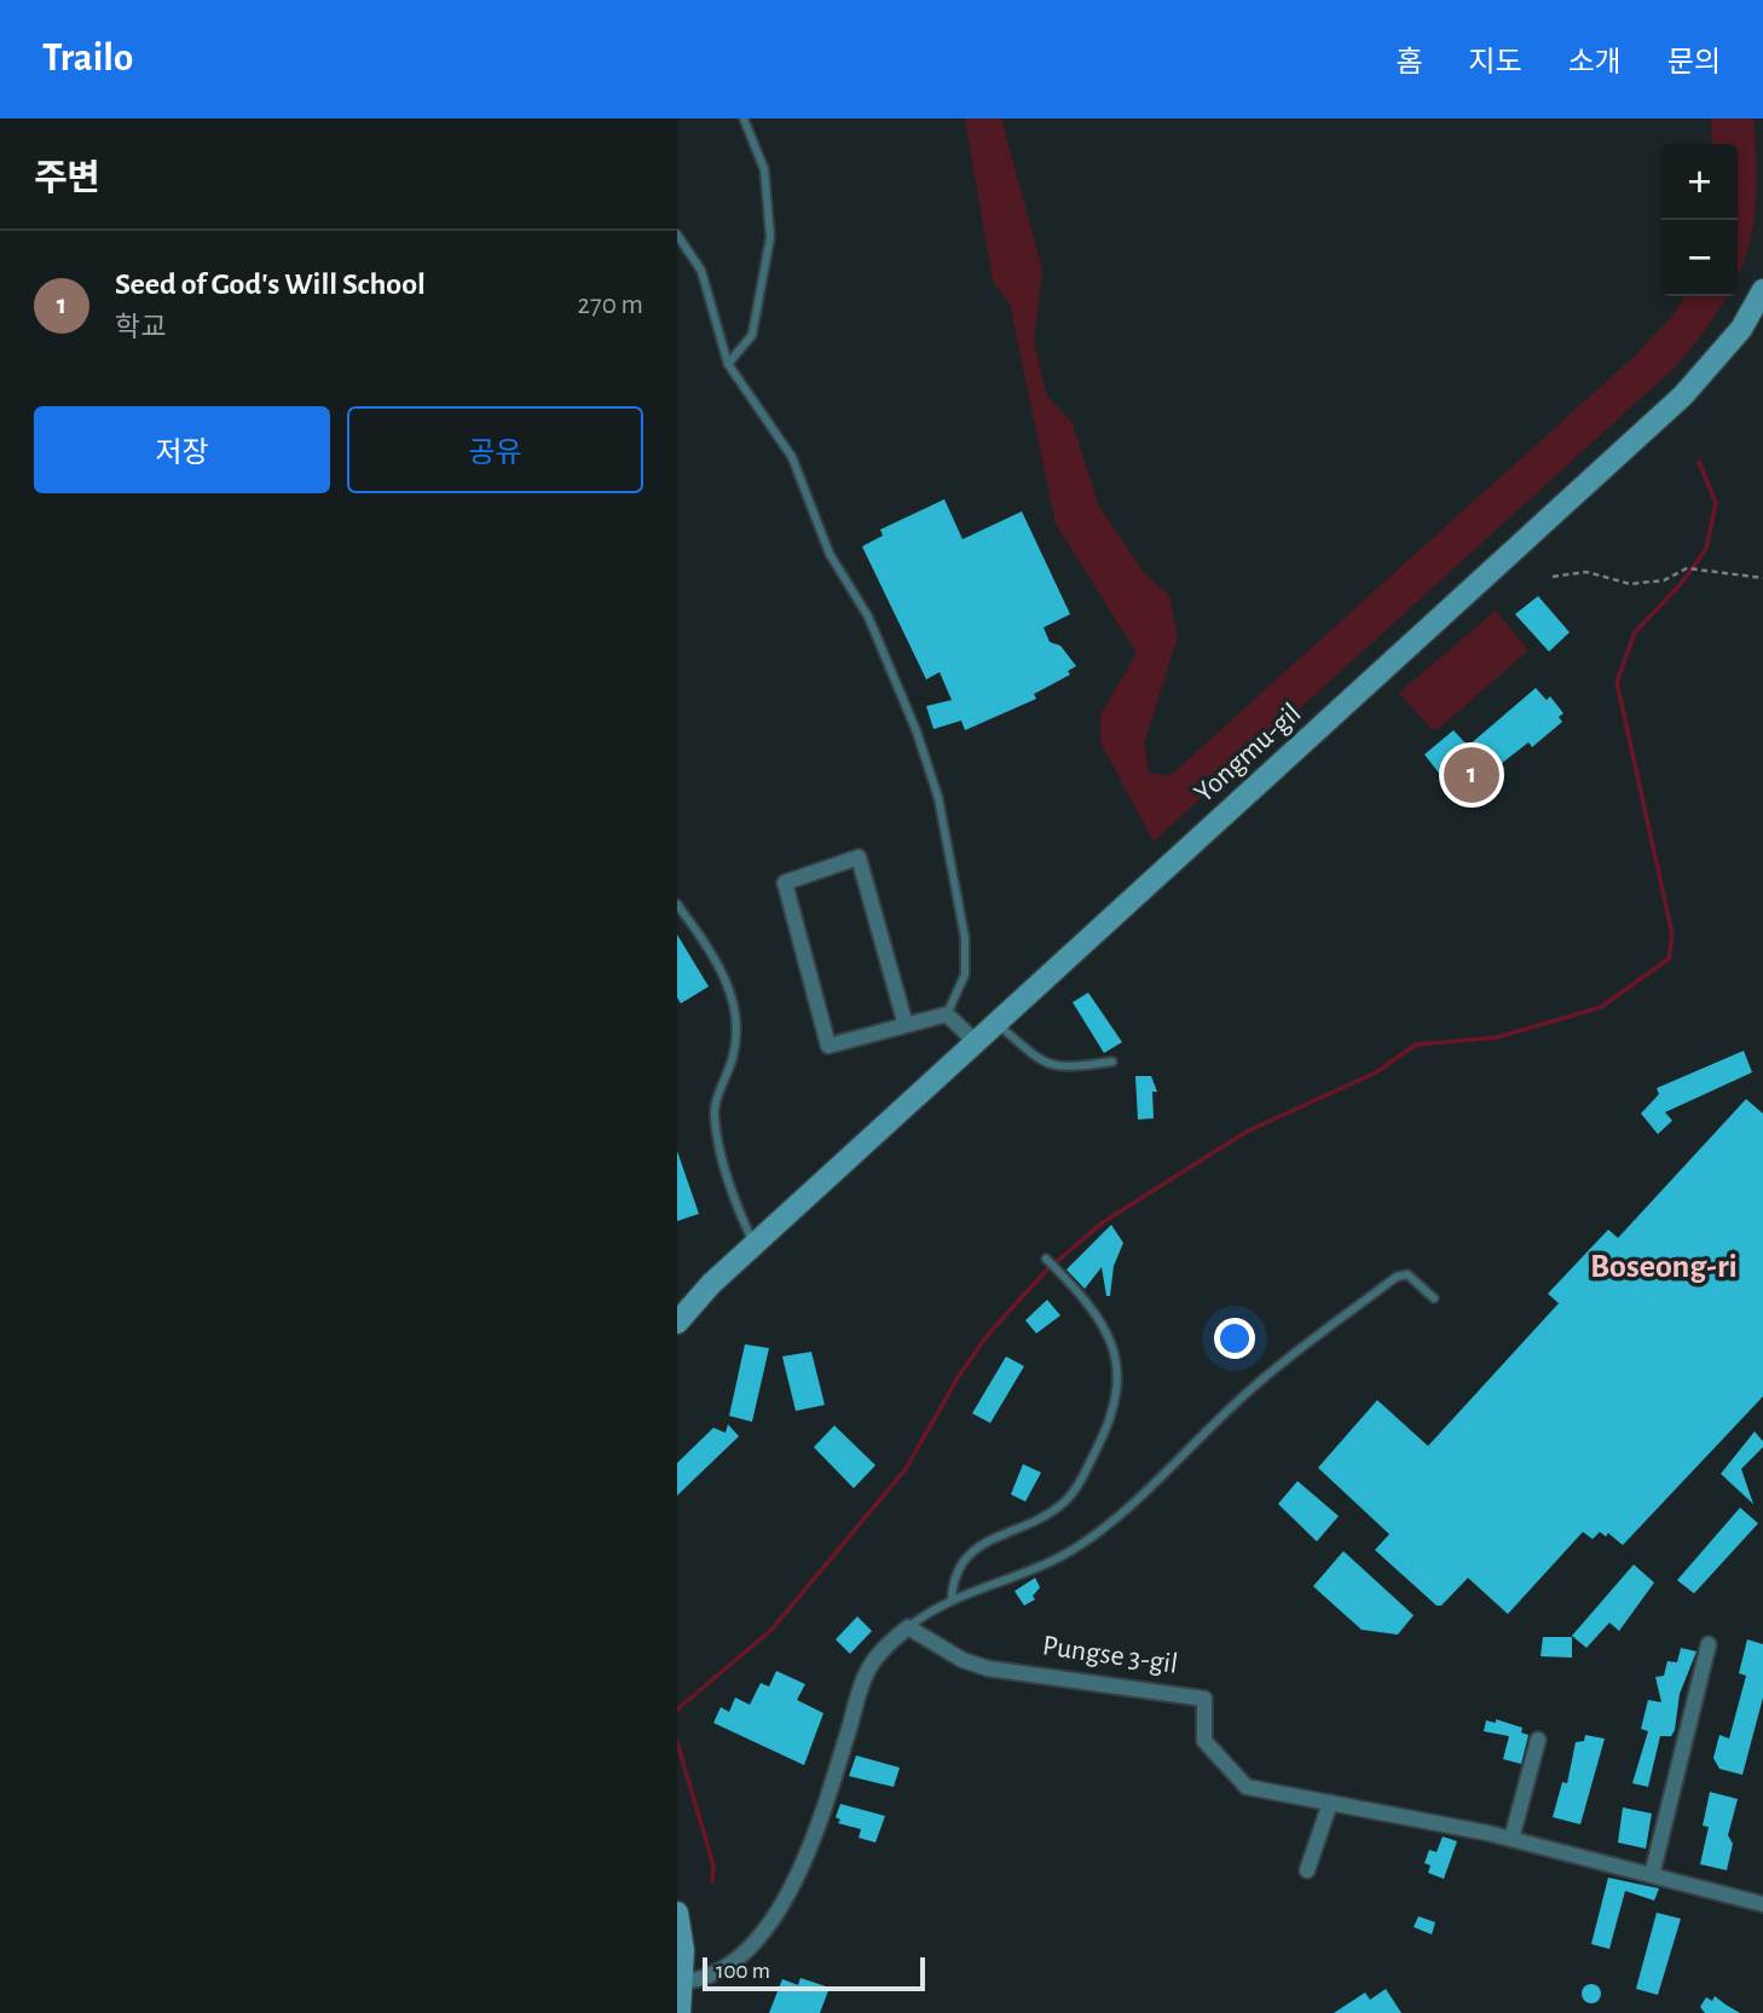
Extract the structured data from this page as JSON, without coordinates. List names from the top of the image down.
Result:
{
  "streets": {
    "street": ["Yongmu-gil", "Pungse 3-gil"]
  },
  "districts": ["Boseong-ri"],
  "scale_bar": "100 m",
  "page": {
    "header": "Trailo",
    "nav": [
      "홈",
      "지도",
      "소개",
      "문의"
    ],
    "heading": "주변",
    "map_buttons": ["+", "−"],
    "list": [
      {
        "mark": "1",
        "name": "Seed of God's Will School",
        "note": "학교",
        "value": "270 m"
      }
    ],
    "buttons": ["저장", "공유"],
    "pins": "1",
    "scale": "100 m"
  }
}
